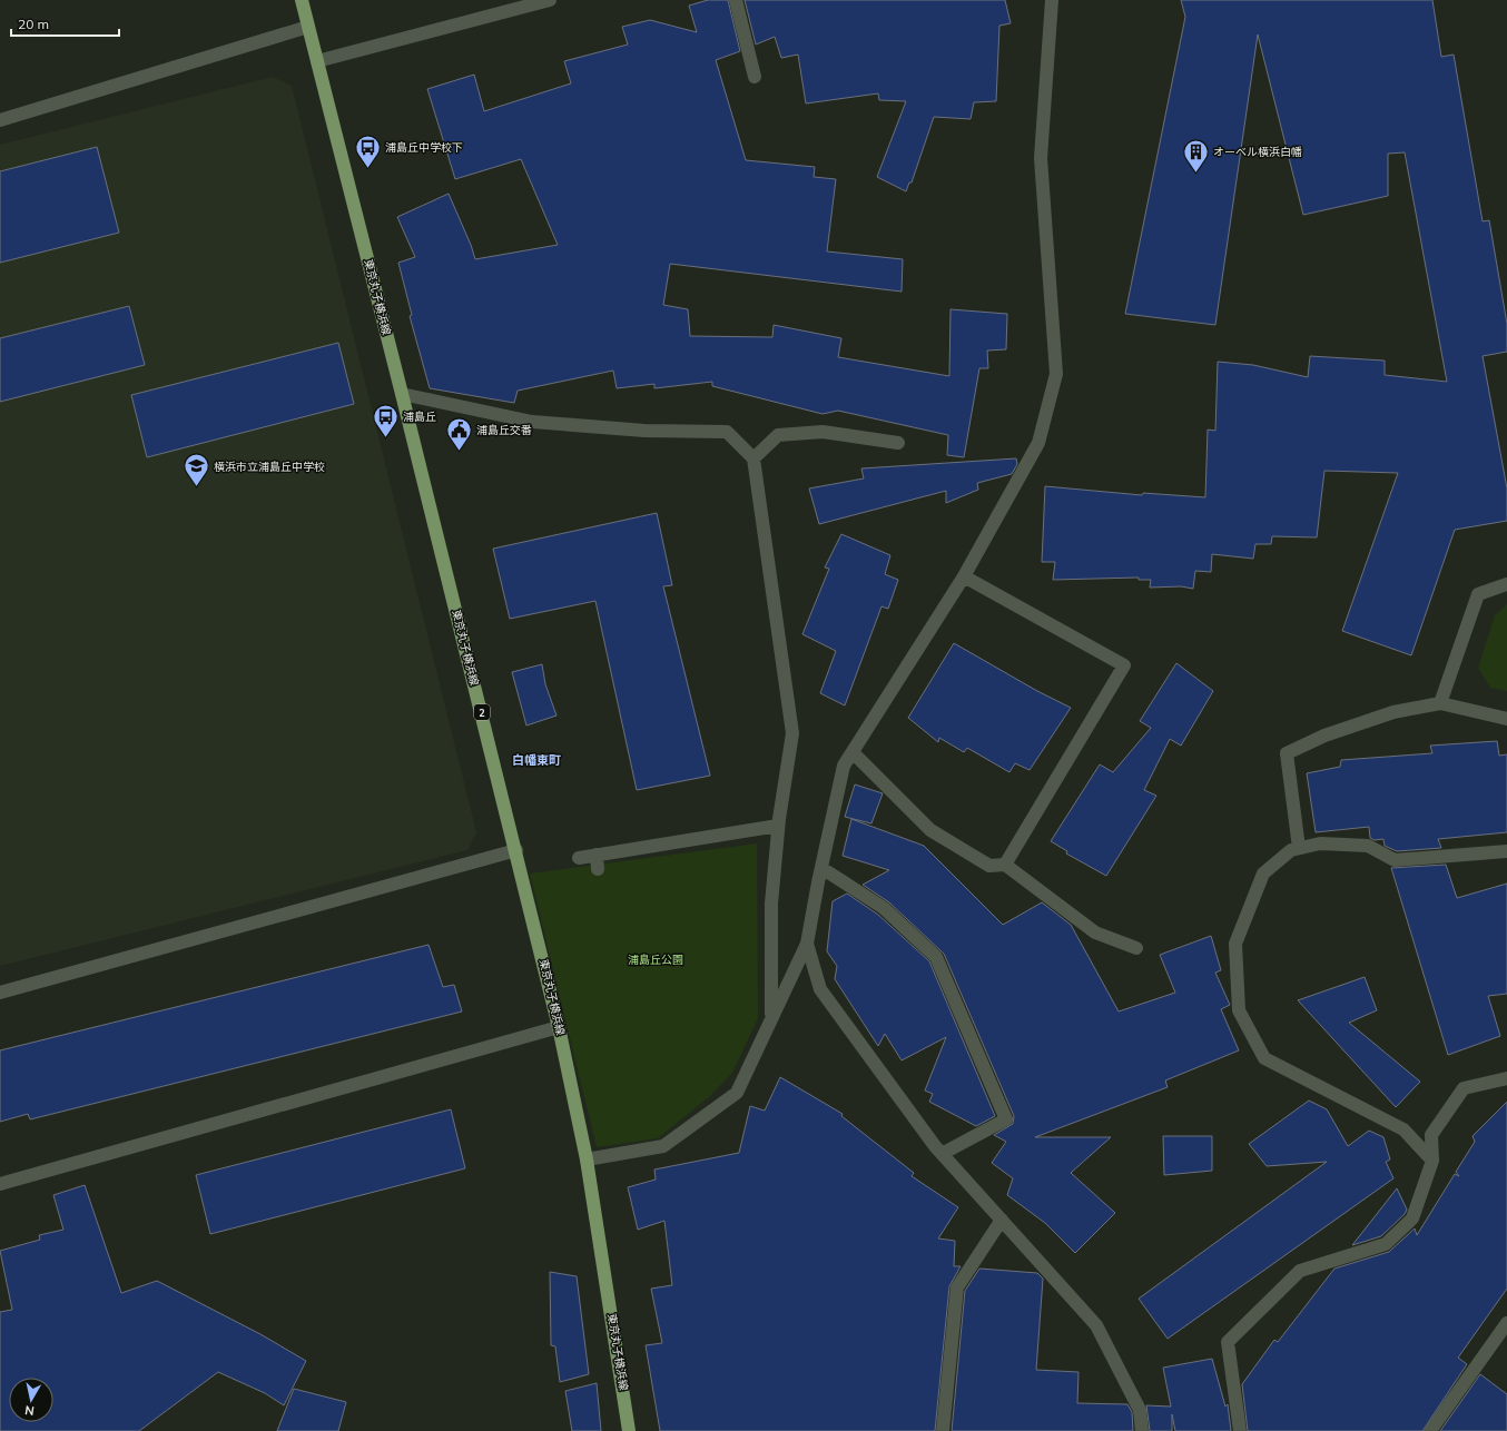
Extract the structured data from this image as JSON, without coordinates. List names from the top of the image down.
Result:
{
  "streets": {
    "main road": ["東京丸子横浜線", "2"]
  },
  "districts": ["白幡東町"],
  "parks": ["浦島丘公園"],
  "places": {
    "bus stop": ["浦島丘中学校下", "浦島丘"],
    "building": ["オーベル横浜白幡"],
    "public building": ["浦島丘交番"],
    "school or university": ["横浜市立浦島丘中学校"]
  },
  "scale_bar": "20 m",
  "north": "bottom"
}
